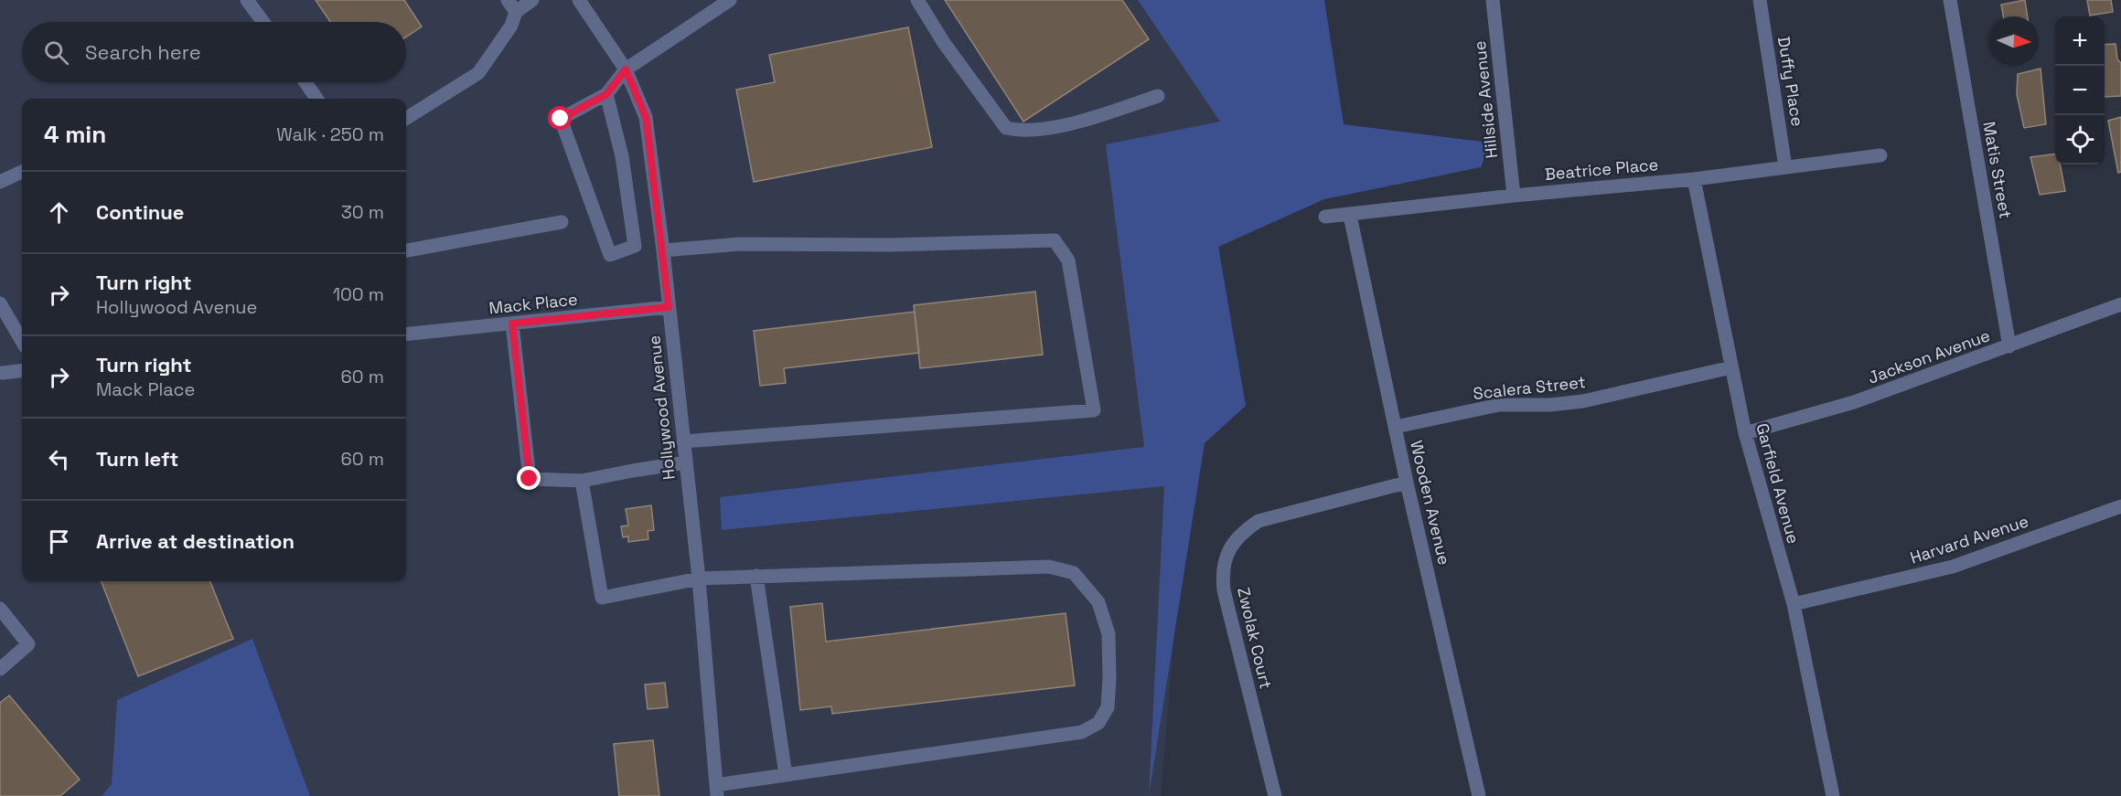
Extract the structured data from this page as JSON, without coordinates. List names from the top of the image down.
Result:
{
  "streets": {
    "street": [
      "Duffy Place",
      "Hillside Avenue",
      "Beatrice Place",
      "Matis Street",
      "Mack Place",
      "Jackson Avenue",
      "Scalera Street",
      "Hollywood Avenue",
      "Garfield Avenue",
      "Wooden Avenue",
      "Harvard Avenue",
      "Zwolak Court"
    ]
  },
  "crossings": [
    ["Duffy Place", "Beatrice Place"],
    ["Hillside Avenue", "Beatrice Place"],
    ["Beatrice Place", "Garfield Avenue"],
    ["Beatrice Place", "Wooden Avenue"],
    ["Matis Street", "Jackson Avenue"],
    ["Mack Place", "Hollywood Avenue"],
    ["Jackson Avenue", "Garfield Avenue"],
    ["Scalera Street", "Garfield Avenue"],
    ["Scalera Street", "Wooden Avenue"],
    ["Garfield Avenue", "Harvard Avenue"],
    ["Wooden Avenue", "Zwolak Court"]
  ],
  "north": "right",
  "page": {
    "map_buttons": ["+", "−"],
    "search": "Search here",
    "heading": ["4 min", "Walk · 250 m"],
    "list": [
      ["Continue", "30 m"],
      ["Turn right", "Hollywood Avenue", "100 m"],
      ["Turn right", "Mack Place", "60 m"],
      ["Turn left", "60 m"],
      "Arrive at destination"
    ]
  }
}
